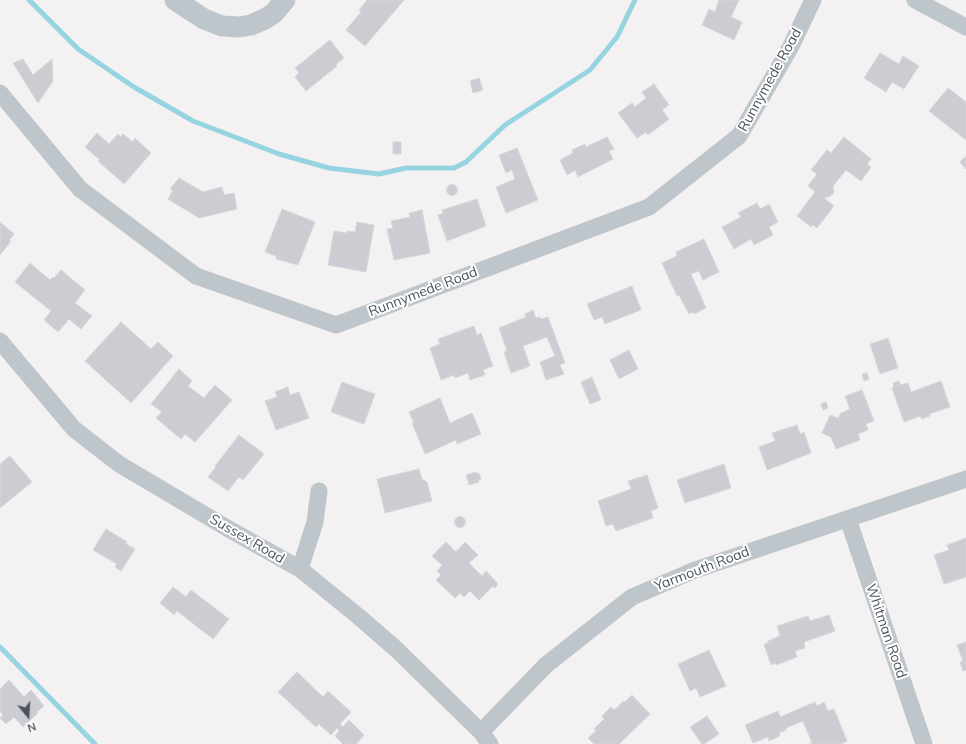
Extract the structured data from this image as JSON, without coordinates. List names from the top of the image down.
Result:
{
  "streets": {
    "street": [
      "Runnymede Road",
      "Sussex Road",
      "Yarmouth Road",
      "Whitman Road"
    ]
  },
  "crossings": [
    ["Sussex Road", "Yarmouth Road"],
    ["Yarmouth Road", "Whitman Road"]
  ],
  "north": "bottom"
}
